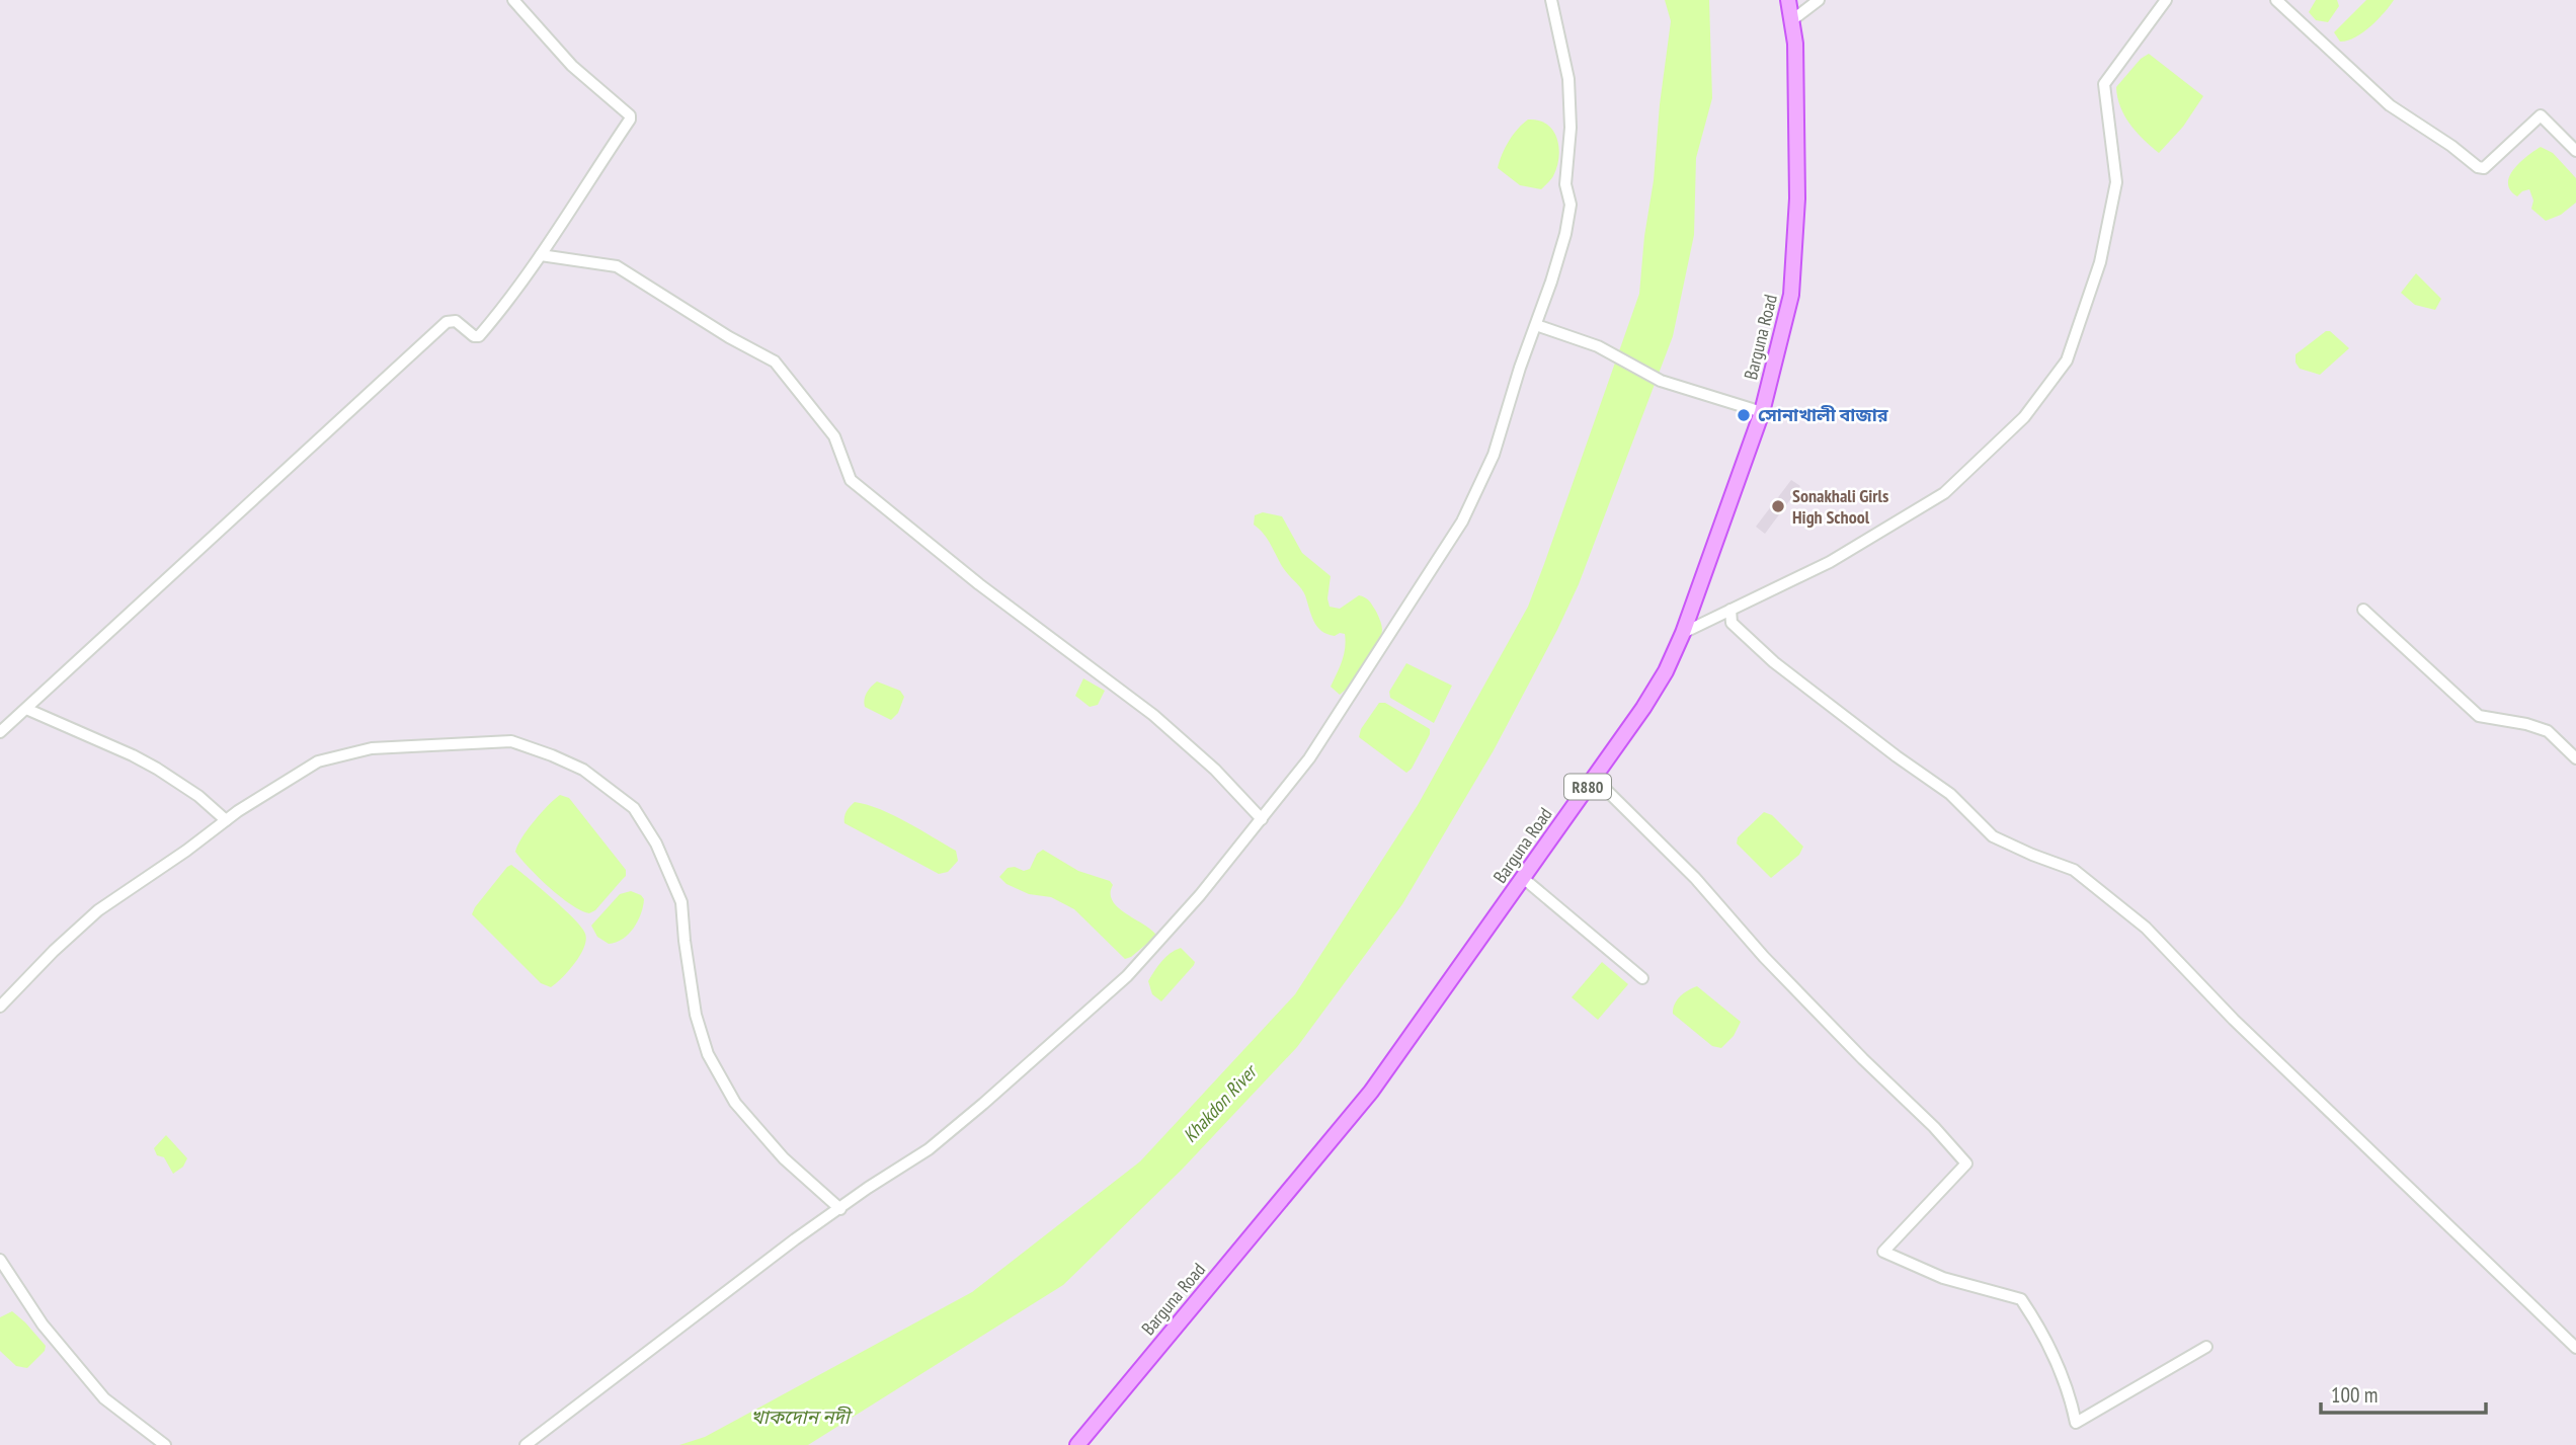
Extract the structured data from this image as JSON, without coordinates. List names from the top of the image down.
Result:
{
  "streets": {
    "main road": ["Barguna Road", "R880"]
  },
  "water": ["Khakdon River", "খাকদোন নদী"],
  "places": ["সোনাখালী বাজার", "Sonakhali Girls High School"],
  "scale_bar": "100 m"
}
